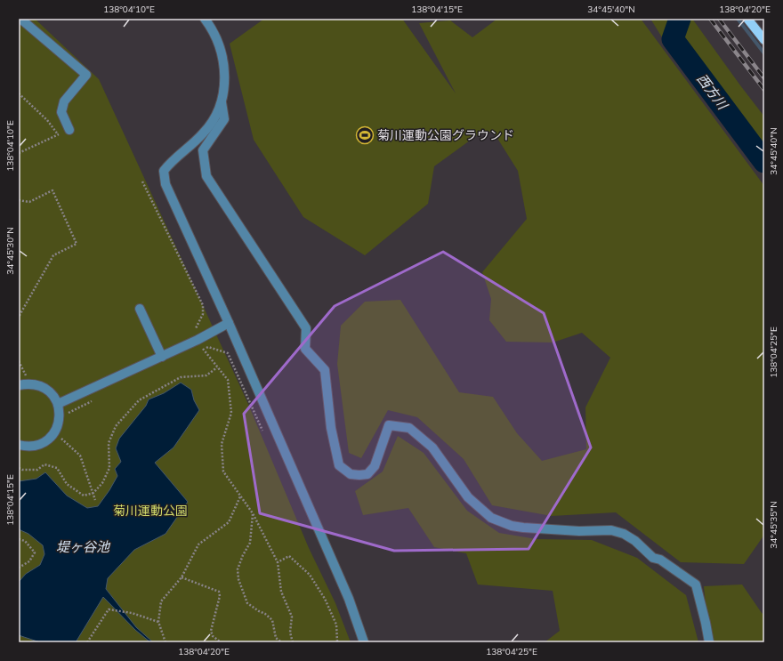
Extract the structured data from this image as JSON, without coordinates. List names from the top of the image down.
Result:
{
  "water": ["西方川", "堤ヶ谷池"],
  "parks": ["菊川運動公園"],
  "places": {
    "sports": ["菊川運動公園グラウンド"]
  },
  "coordinates": [
    "138°04'10\"E",
    "138°04'15\"E",
    "34°45'40\"N",
    "138°04'20\"E",
    "34°45'30\"N",
    "138°04'25\"E",
    "34°45'35\"N"
  ]
}
